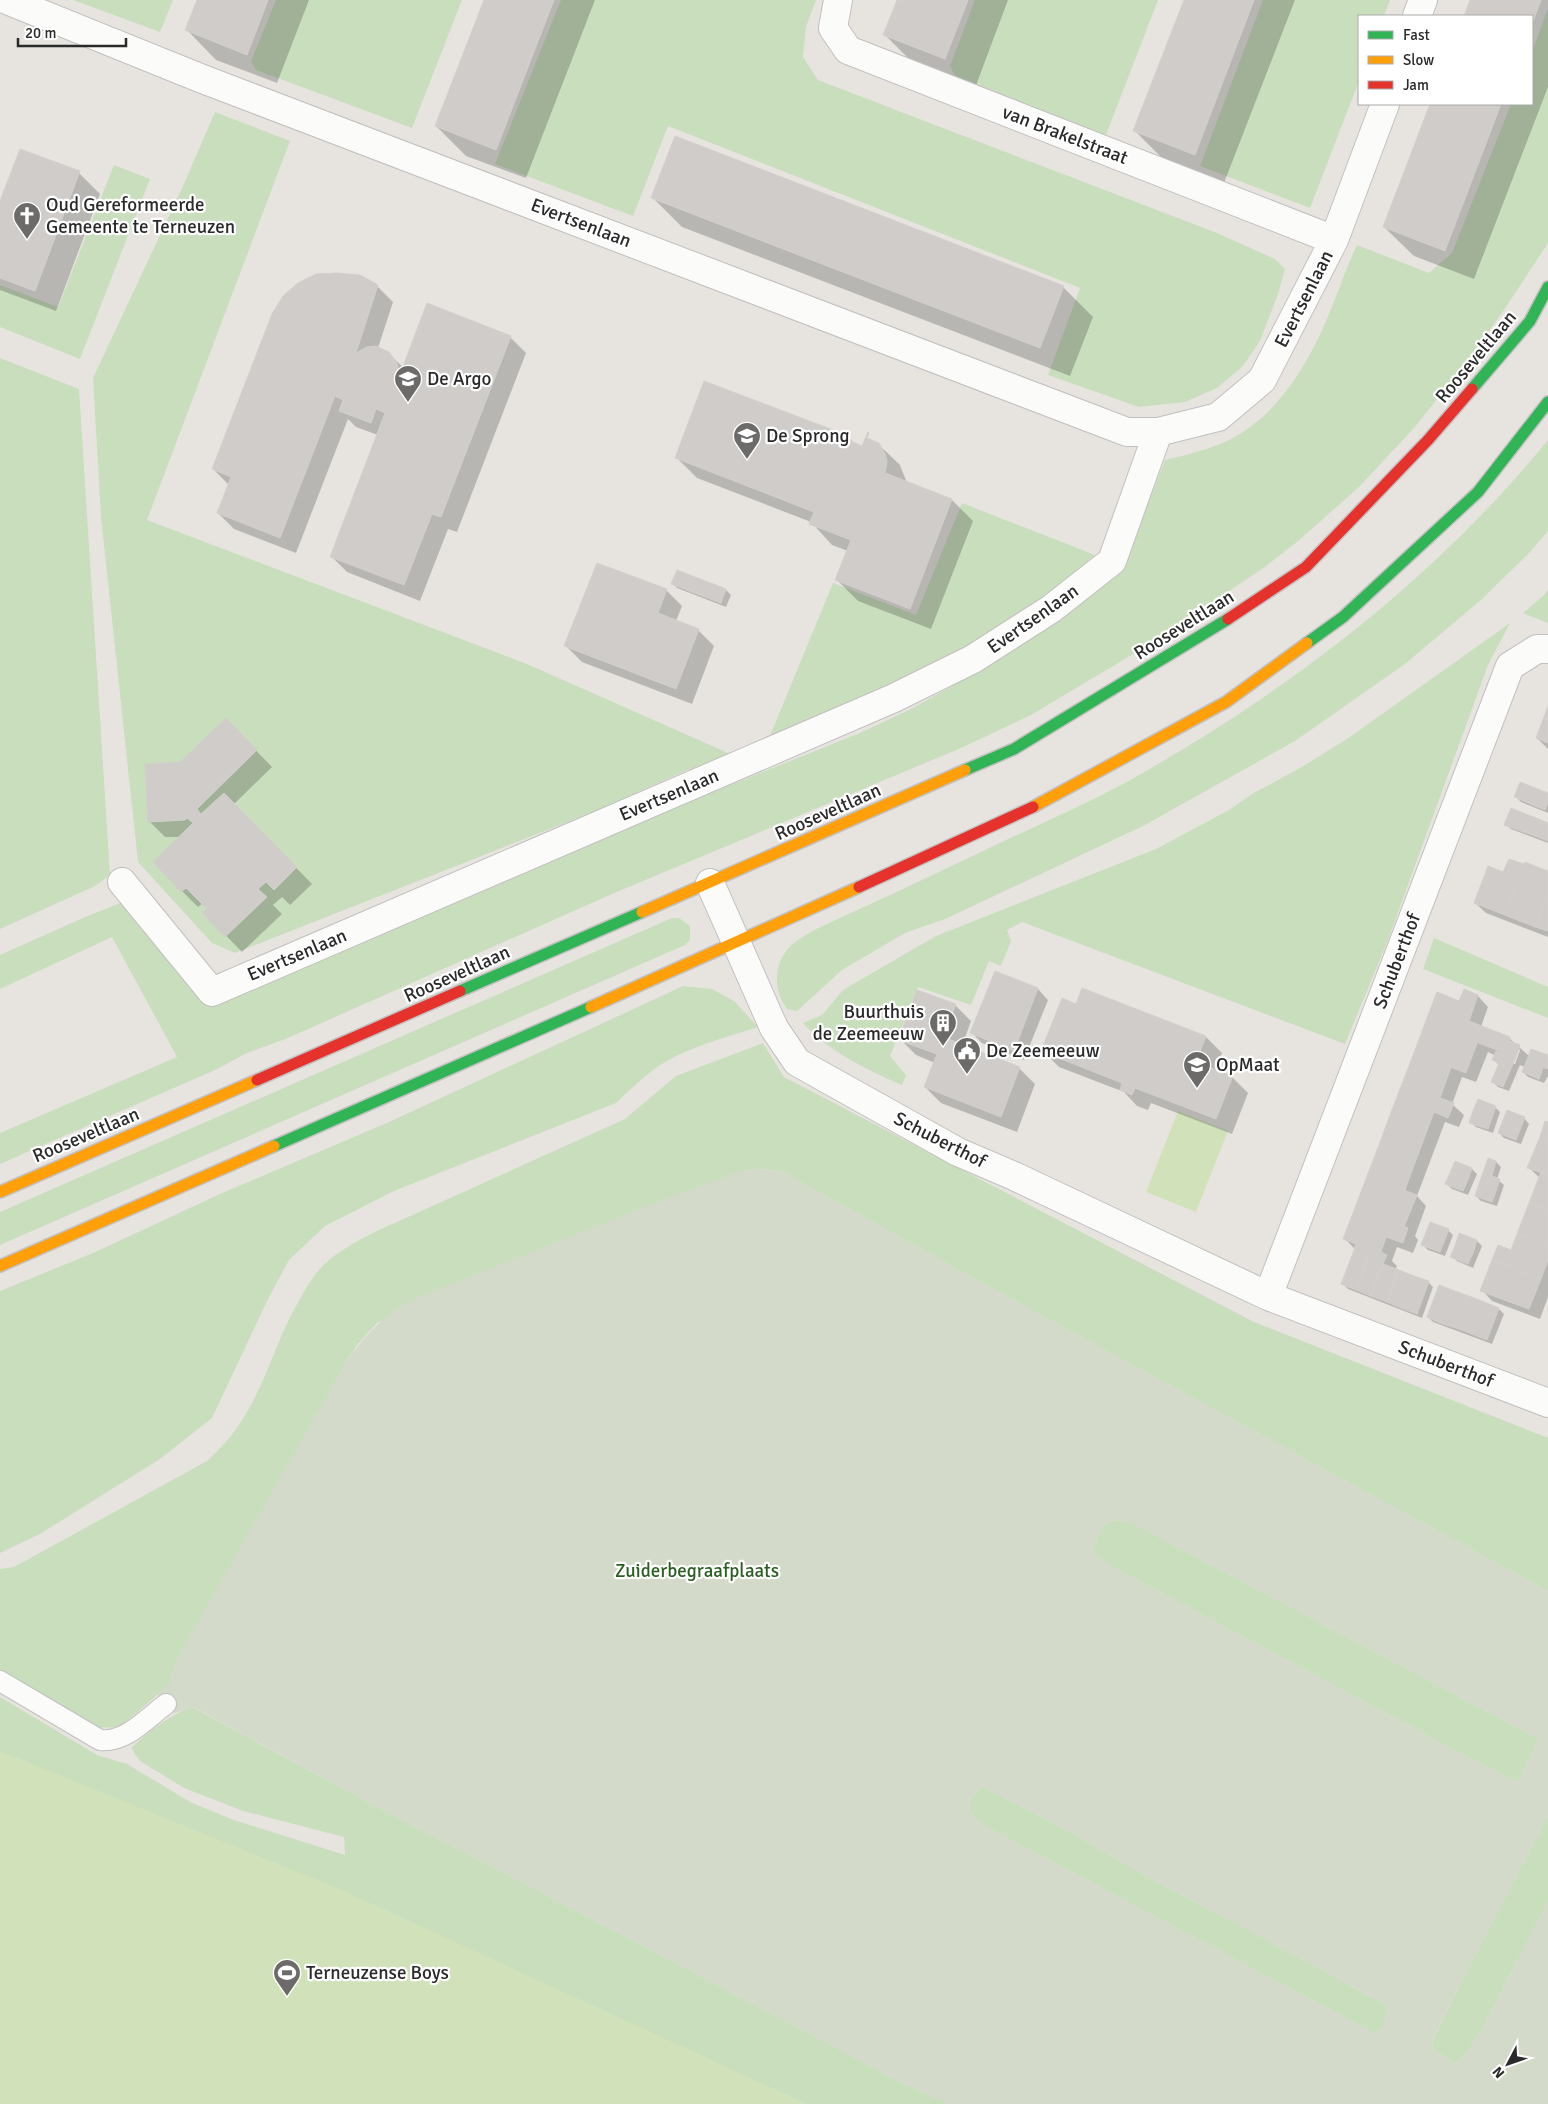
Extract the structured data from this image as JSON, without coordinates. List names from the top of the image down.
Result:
{
  "streets": {
    "main road": ["Rooseveltlaan"],
    "street": ["van Brakelstraat", "Evertsenlaan", "Schuberthof"]
  },
  "crossings": [
    ["van Brakelstraat", "Evertsenlaan"],
    ["Rooseveltlaan", "Schuberthof"]
  ],
  "parks": ["Zuiderbegraafplaats"],
  "places": {
    "church": ["Oud Gereformeerde Gemeente te Terneuzen"],
    "school or university": ["De Argo", "De Sprong", "OpMaat"],
    "building": ["Buurthuis de Zeemeeuw"],
    "public building": ["De Zeemeeuw"],
    "sports": ["Terneuzense Boys"]
  },
  "legend": ["Fast", "Slow", "Jam"],
  "scale_bar": "20 m",
  "north": "bottom left"
}
